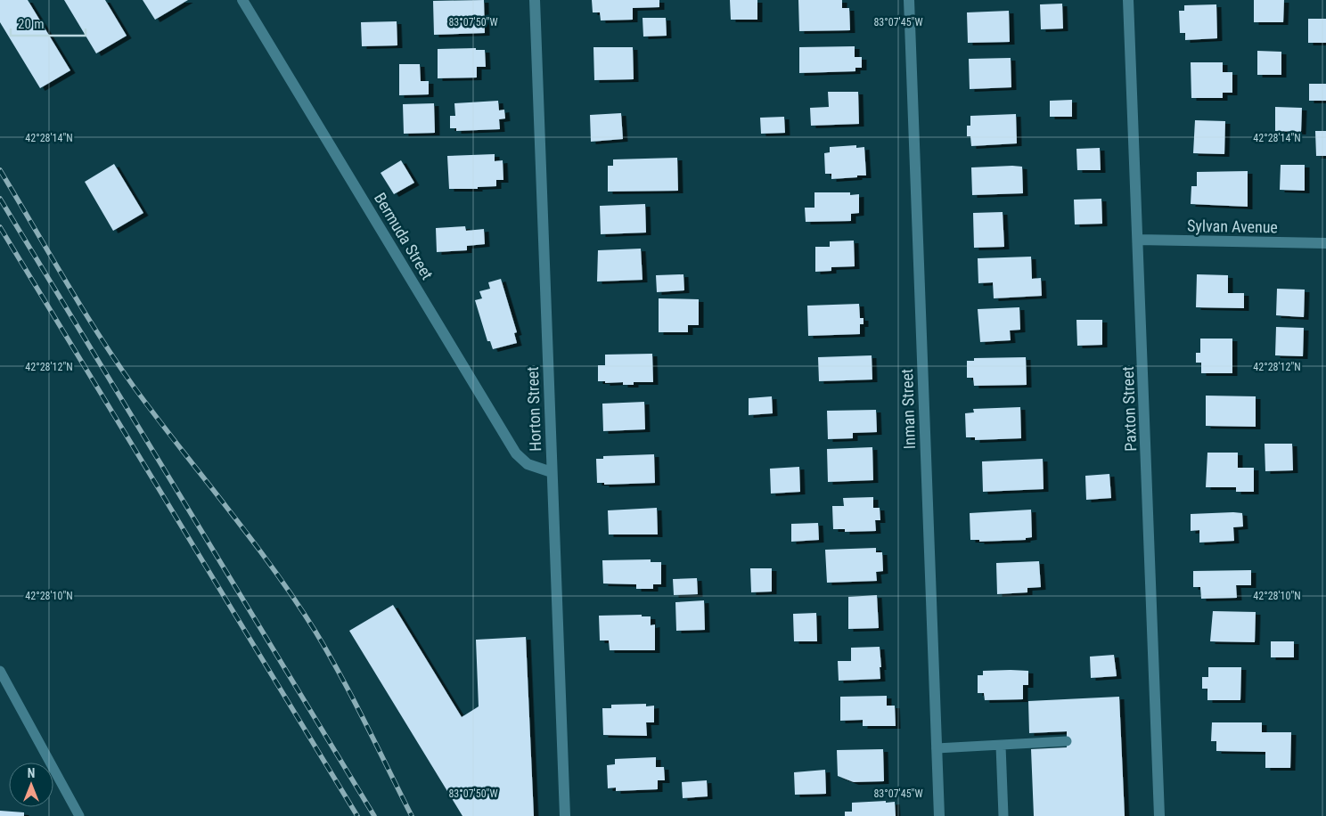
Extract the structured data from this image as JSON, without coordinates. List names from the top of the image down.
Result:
{
  "streets": {
    "street": [
      "Sylvan Avenue",
      "Bermuda Street",
      "Horton Street",
      "Inman Street",
      "Paxton Street"
    ]
  },
  "crossings": [
    ["Sylvan Avenue", "Paxton Street"],
    ["Bermuda Street", "Horton Street"]
  ],
  "scale_bar": "20 m",
  "north": "top",
  "coordinates": [
    "83°07'50\"W",
    "83°07'45\"W",
    "42°28'14\"N",
    "42°28'12\"N",
    "42°28'10\"N"
  ]
}
